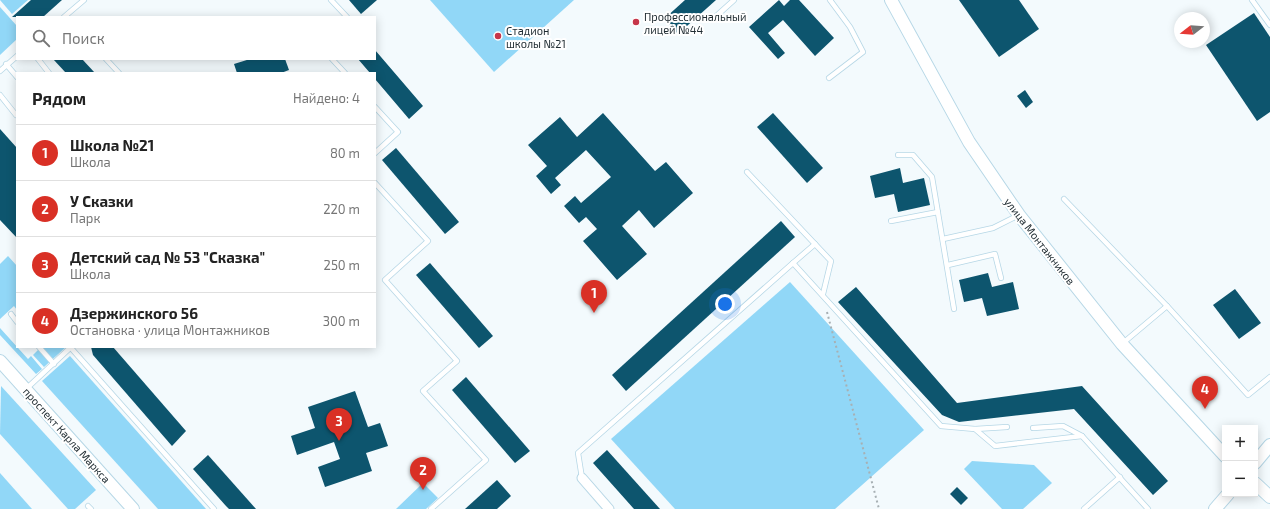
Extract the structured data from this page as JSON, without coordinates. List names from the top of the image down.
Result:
{
  "streets": {
    "street": ["улица Монтажников", "проспект Карла Маркса"]
  },
  "places": ["Профессиональный лицей №44", "Стадион школы №21"],
  "north": "left",
  "page": {
    "search": "Поиск",
    "heading": ["Рядом", "Найдено: 4"],
    "list": [
      {
        "mark": "1",
        "name": "Школа №21",
        "note": "Школа",
        "value": "80 m"
      },
      {
        "mark": "2",
        "name": "У Сказки",
        "note": "Парк",
        "value": "220 m"
      },
      {
        "mark": "3",
        "name": "Детский сад № 53 \"Сказка\"",
        "note": "Школа",
        "value": "250 m"
      },
      {
        "mark": "4",
        "name": "Дзержинского 56",
        "note": "Остановка · улица Монтажников",
        "value": "300 m"
      }
    ],
    "pins": [
      "1",
      "4",
      "3",
      "2"
    ],
    "map_buttons": ["+", "−"]
  }
}
